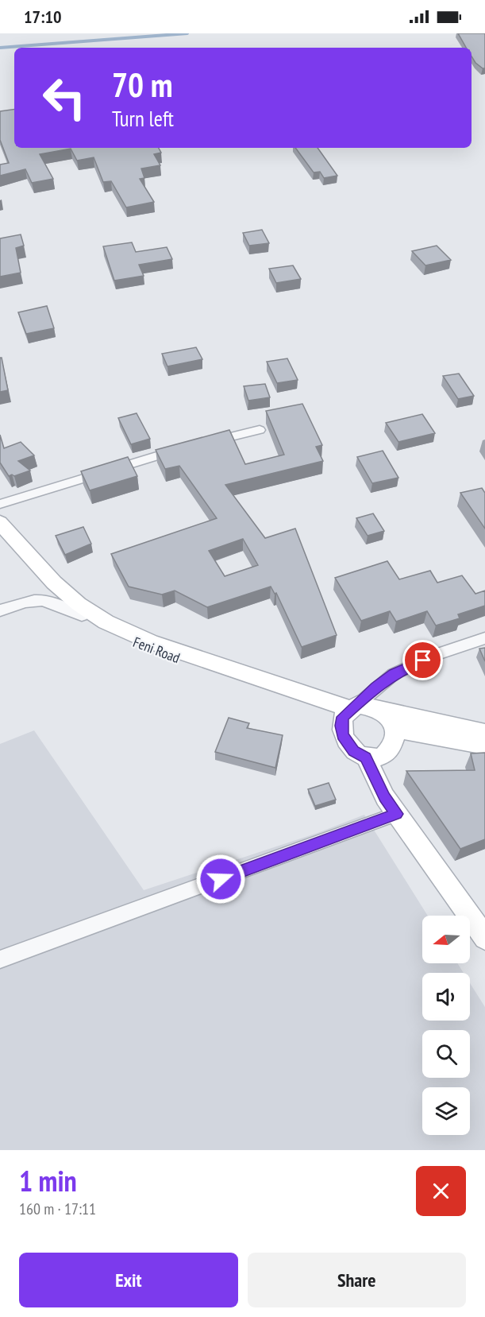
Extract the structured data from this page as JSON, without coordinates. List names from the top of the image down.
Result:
{
  "streets": {
    "main road": ["Feni Road"]
  },
  "north": "left",
  "page": {
    "status": "17:10",
    "turn": ["70 m", "Turn left"],
    "heading": ["1 min", "160 m · 17:11"],
    "buttons": ["Exit", "Share"]
  }
}
